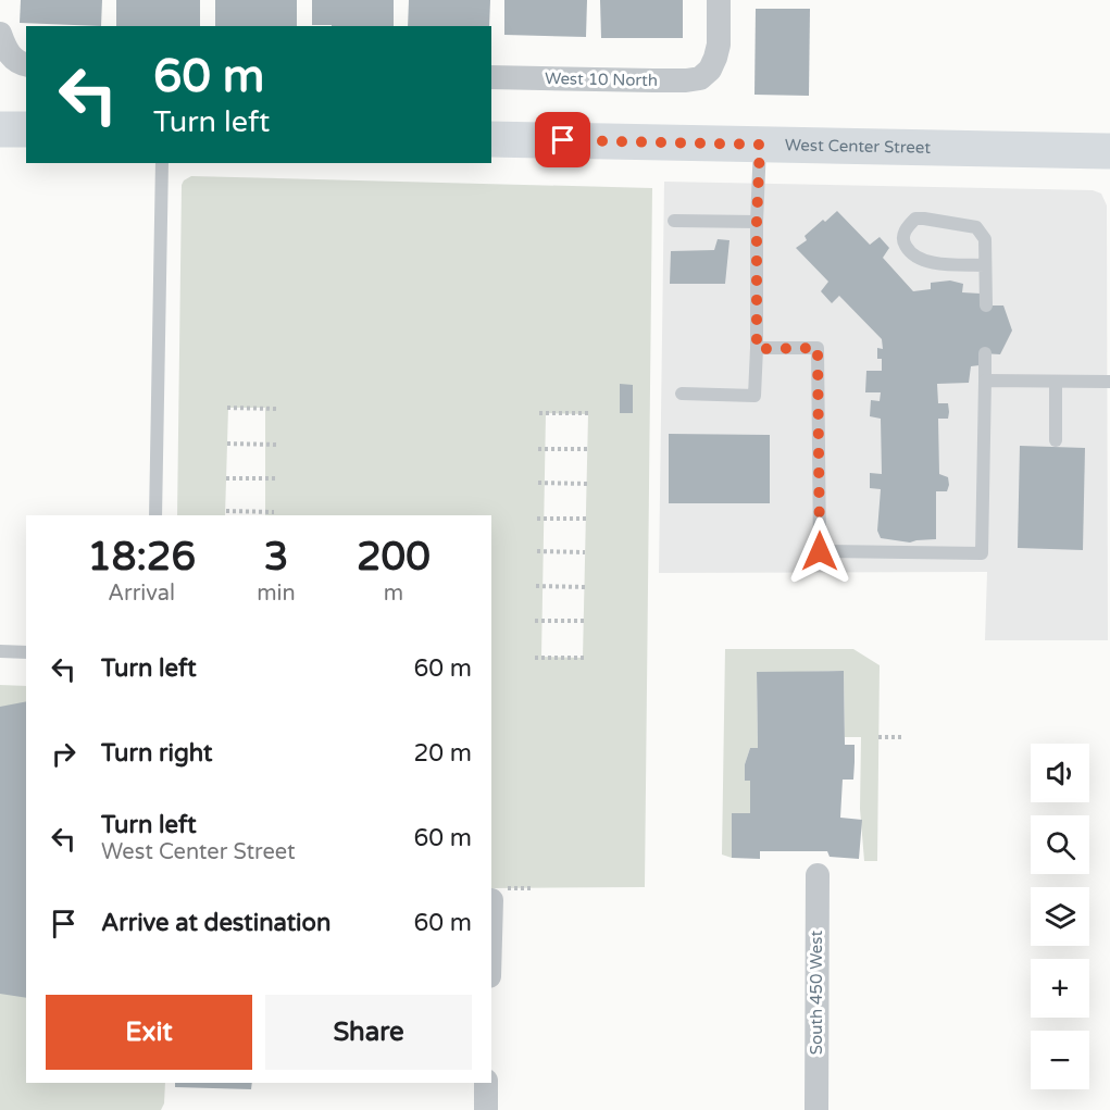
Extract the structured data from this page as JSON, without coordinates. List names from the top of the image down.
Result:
{
  "streets": {
    "main road": ["West Center Street"],
    "street": ["West 10 North", "South 450 West"]
  },
  "page": {
    "turn": ["60 m", "Turn left"],
    "eta": [
      "18:26",
      "Arrival",
      "3",
      "min",
      "200",
      "m"
    ],
    "list": [
      {
        "name": "Turn left",
        "value": "60 m"
      },
      {
        "name": "Turn right",
        "value": "20 m"
      },
      {
        "name": "Turn left",
        "note": "West Center Street",
        "value": "60 m"
      },
      {
        "name": "Arrive at destination",
        "value": "60 m"
      }
    ],
    "map_buttons": ["+", "−"],
    "buttons": ["Exit", "Share"]
  }
}
